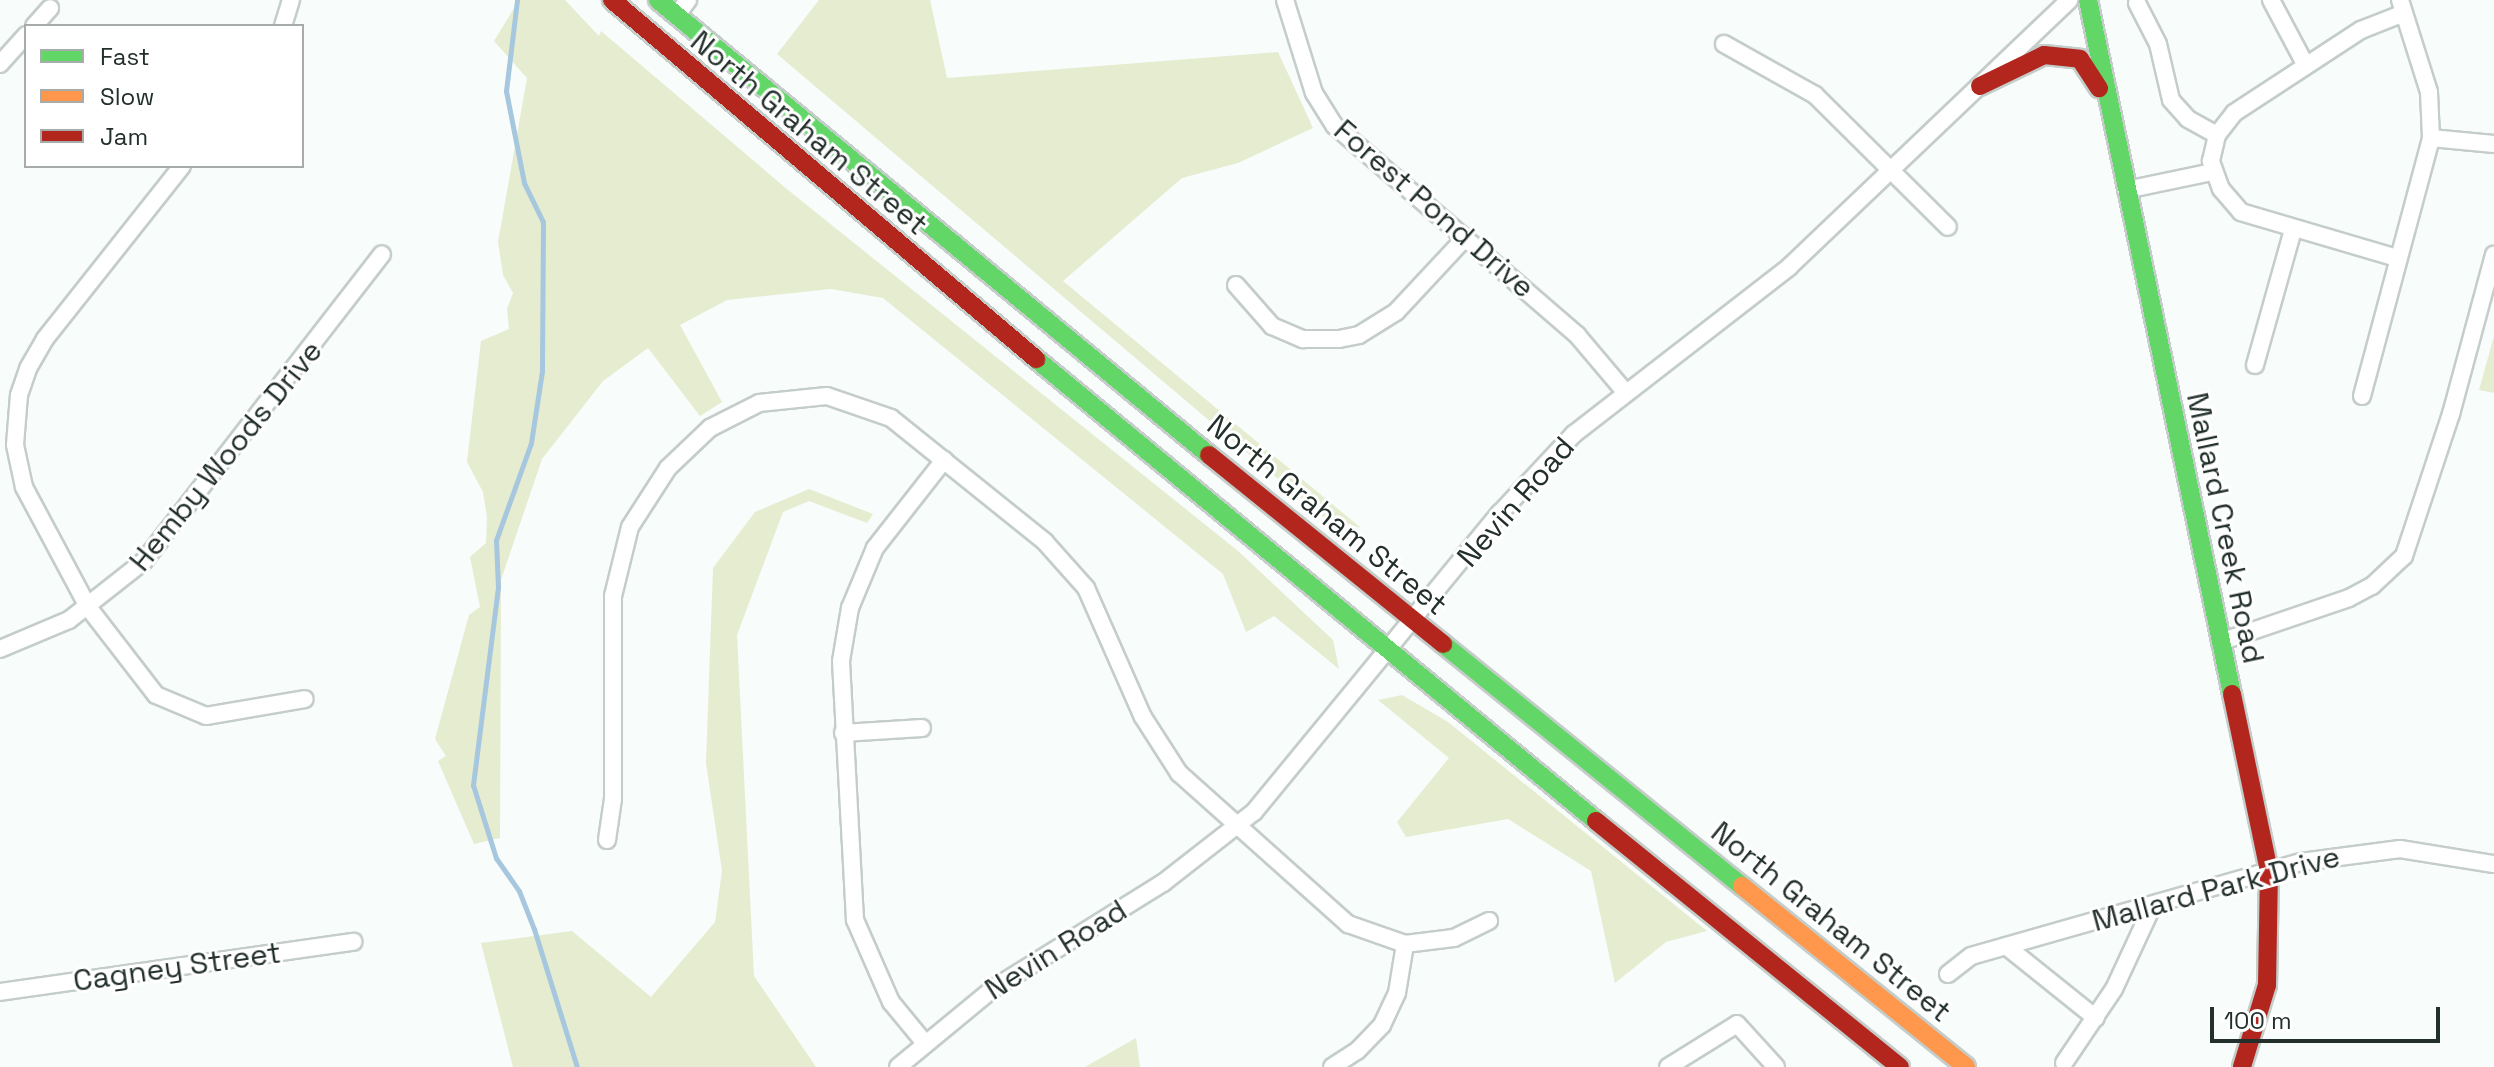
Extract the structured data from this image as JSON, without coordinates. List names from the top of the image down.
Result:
{
  "streets": {
    "main road": ["North Graham Street", "Mallard Creek Road"],
    "street": [
      "Forest Pond Drive",
      "Hemby Woods Drive",
      "Nevin Road",
      "Mallard Park Drive",
      "Cagney Street"
    ]
  },
  "crossings": [
    ["North Graham Street", "Nevin Road"],
    ["Forest Pond Drive", "Nevin Road"],
    ["Mallard Creek Road", "Mallard Park Drive"]
  ],
  "legend": ["Fast", "Slow", "Jam"],
  "scale_bar": "100 m"
}
